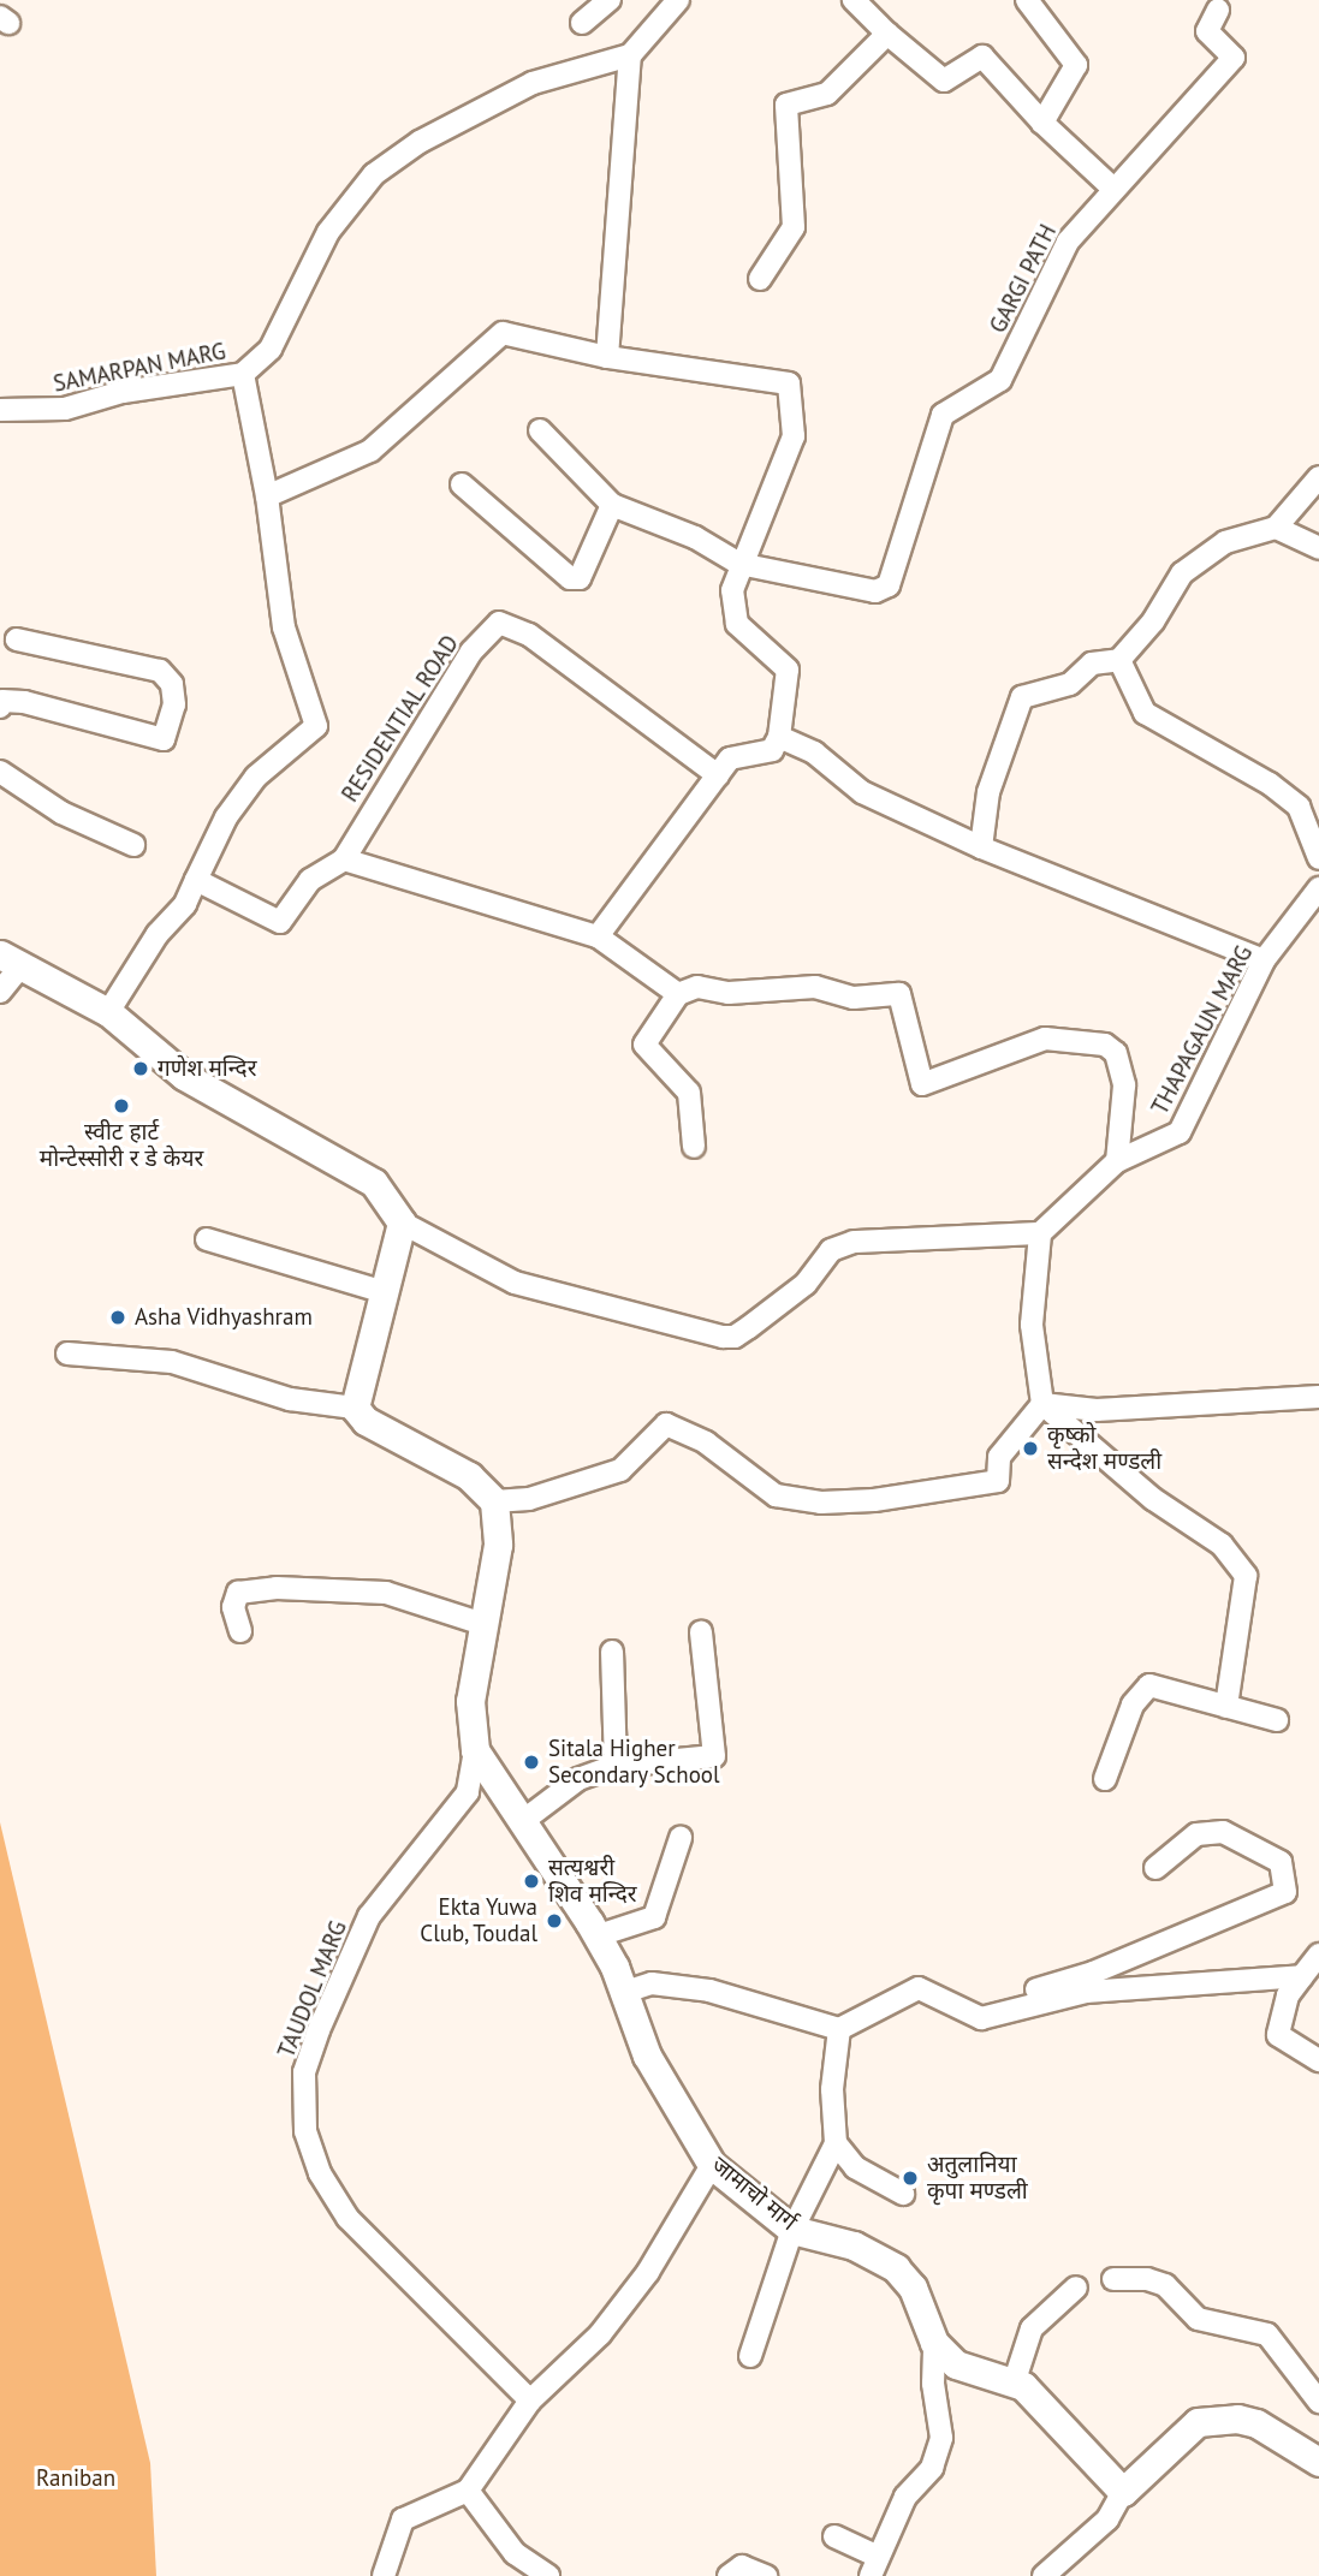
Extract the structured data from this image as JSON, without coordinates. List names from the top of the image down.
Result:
{
  "streets": {
    "street": [
      "GARGI PATH",
      "SAMARPAN MARG",
      "RESIDENTIAL ROAD",
      "THAPAGAUN MARG",
      "TAUDOL MARG",
      "जामाचो मार्ग"
    ]
  },
  "crossings": [
    ["TAUDOL MARG", "जामाचो मार्ग"]
  ],
  "parks": ["Raniban"],
  "places": [
    "गणेश मन्दिर",
    "स्वीट हार्ट मोन्टेस्सोरी र डे केयर",
    "Asha Vidhyashram",
    "कृष्को सन्देश मण्डली",
    "Sitala Higher Secondary School",
    "सत्यश्वरी शिव मन्दिर",
    "Ekta Yuwa Club, Toudal",
    "अतुलानिया कृपा मण्डली"
  ]
}
